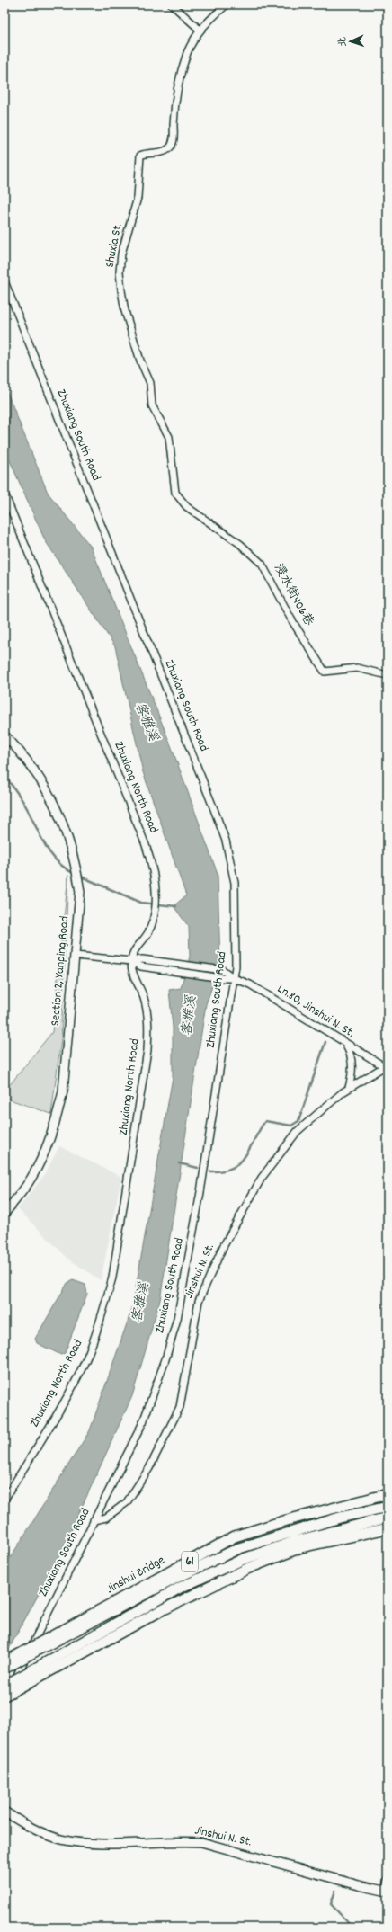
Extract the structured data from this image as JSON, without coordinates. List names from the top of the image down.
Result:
{
  "streets": {
    "main road": ["61", "Jinshui Bridge"],
    "street": [
      "Shuxia St.",
      "Zhuxiang South Road",
      "浸水街406巷",
      "Zhuxiang North Road",
      "Section 2, Yanping Road",
      "Ln.80, Jinshui N. St.",
      "Jinshui N. St."
    ]
  },
  "crossings": [
    ["Shuxia St.", "浸水街406巷"],
    ["Zhuxiang South Road", "Ln.80, Jinshui N. St."],
    ["Zhuxiang South Road", "Jinshui N. St."],
    ["Ln.80, Jinshui N. St.", "Jinshui N. St."]
  ],
  "water": ["客雅溪"],
  "north": "left"
}
